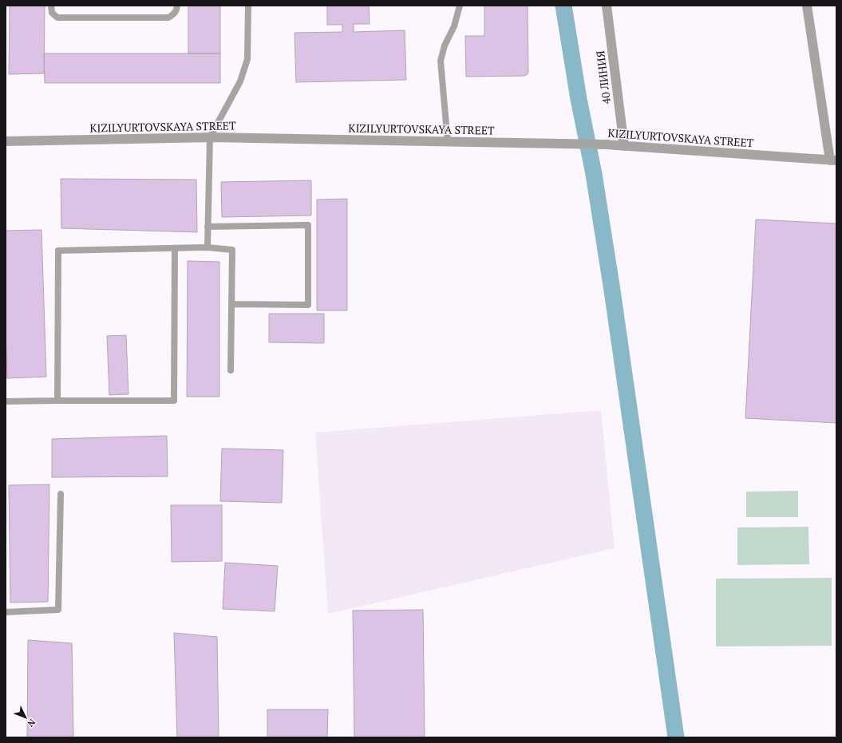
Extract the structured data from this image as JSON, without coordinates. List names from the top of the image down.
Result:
{
  "streets": {
    "street": ["40 ЛИНИЯ", "KIZILYURTOVSKAYA STREET"]
  },
  "crossings": [
    ["40 ЛИНИЯ", "KIZILYURTOVSKAYA STREET"]
  ],
  "north": "bottom right"
}
